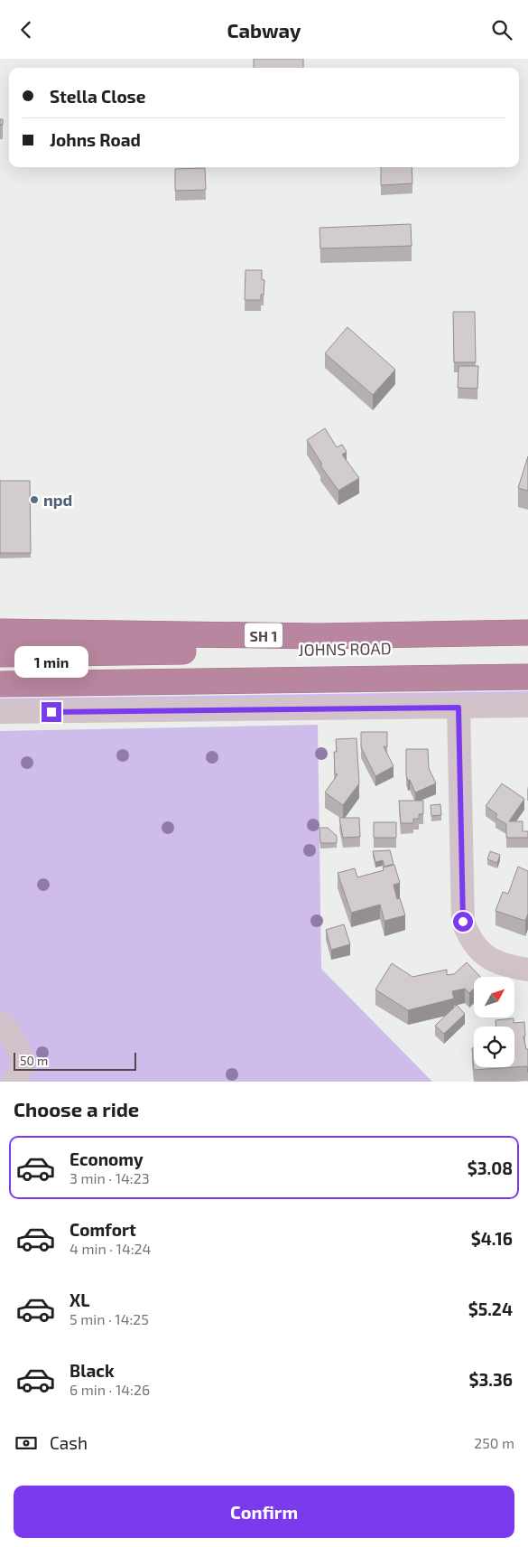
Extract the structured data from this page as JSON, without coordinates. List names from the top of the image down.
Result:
{
  "streets": {
    "highway": ["SH 1", "JOHNS ROAD"]
  },
  "places": ["npd"],
  "scale_bar": "50 m",
  "north": "top right",
  "page": {
    "header": "Cabway",
    "banner": ["Stella Close", "Johns Road"],
    "bubble": "1 min",
    "scale": "50 m",
    "heading": "Choose a ride",
    "list": [
      {
        "name": "Economy",
        "note": "3 min · 14:23",
        "value": "$3.08"
      },
      {
        "name": "Comfort",
        "note": "4 min · 14:24",
        "value": "$4.16"
      },
      {
        "name": "XL",
        "note": "5 min · 14:25",
        "value": "$5.24"
      },
      {
        "name": "Black",
        "note": "6 min · 14:26",
        "value": "$3.36"
      }
    ],
    "pay": ["Cash", "250 m"],
    "buttons": "Confirm"
  }
}
